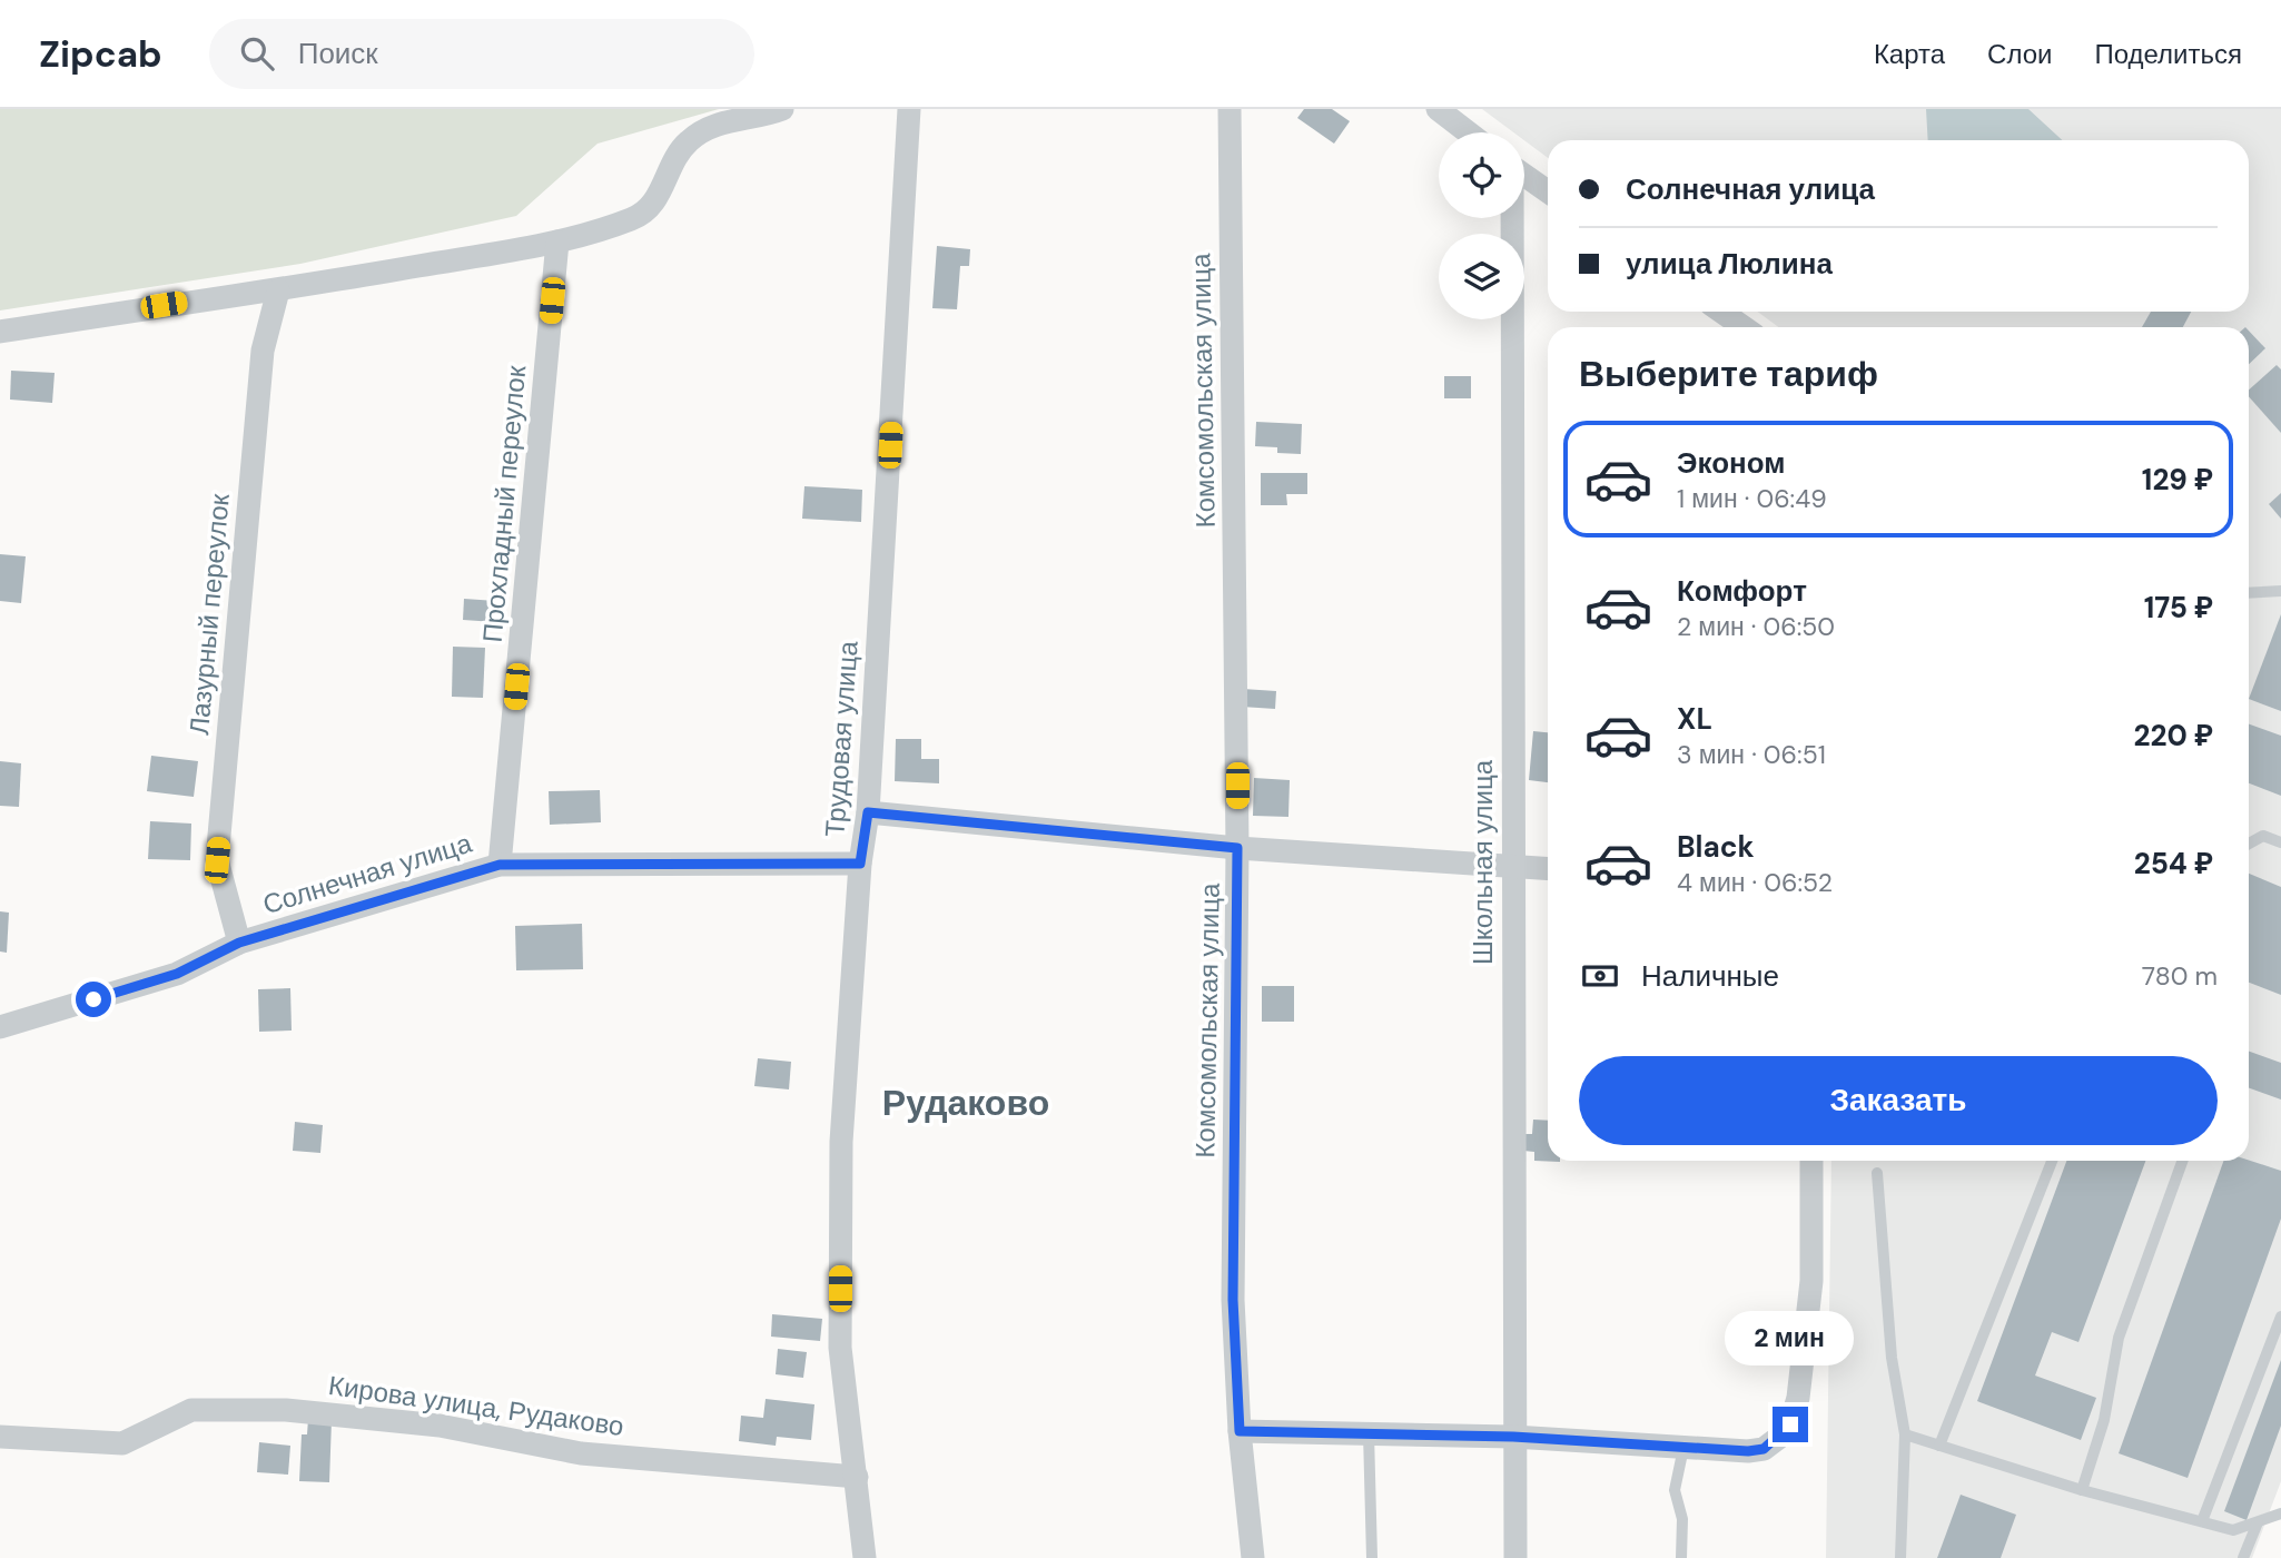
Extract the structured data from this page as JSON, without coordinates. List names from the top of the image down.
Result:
{
  "streets": {
    "street": [
      "Комсомольская улица",
      "Прохладный переулок",
      "Лазурный переулок",
      "Трудовая улица",
      "Школьная улица",
      "Солнечная улица",
      "Кирова улица, Рудаково"
    ]
  },
  "crossings": [
    ["Прохладный переулок", "Солнечная улица"],
    ["Лазурный переулок", "Солнечная улица"],
    ["Трудовая улица", "Солнечная улица"],
    ["Трудовая улица", "Кирова улица, Рудаково"]
  ],
  "districts": ["Рудаково"],
  "page": {
    "header": "Zipcab",
    "search": "Поиск",
    "nav": ["Карта", "Слои", "Поделиться"],
    "banner": ["Солнечная улица", "улица Люлина"],
    "heading": "Выберите тариф",
    "list": [
      {
        "name": "Эконом",
        "note": "1 мин · 06:49",
        "value": "129 ₽"
      },
      {
        "name": "Комфорт",
        "note": "2 мин · 06:50",
        "value": "175 ₽"
      },
      {
        "name": "XL",
        "note": "3 мин · 06:51",
        "value": "220 ₽"
      },
      {
        "name": "Black",
        "note": "4 мин · 06:52",
        "value": "254 ₽"
      }
    ],
    "pay": ["Наличные", "780 m"],
    "buttons": "Заказать",
    "bubble": "2 мин"
  }
}
